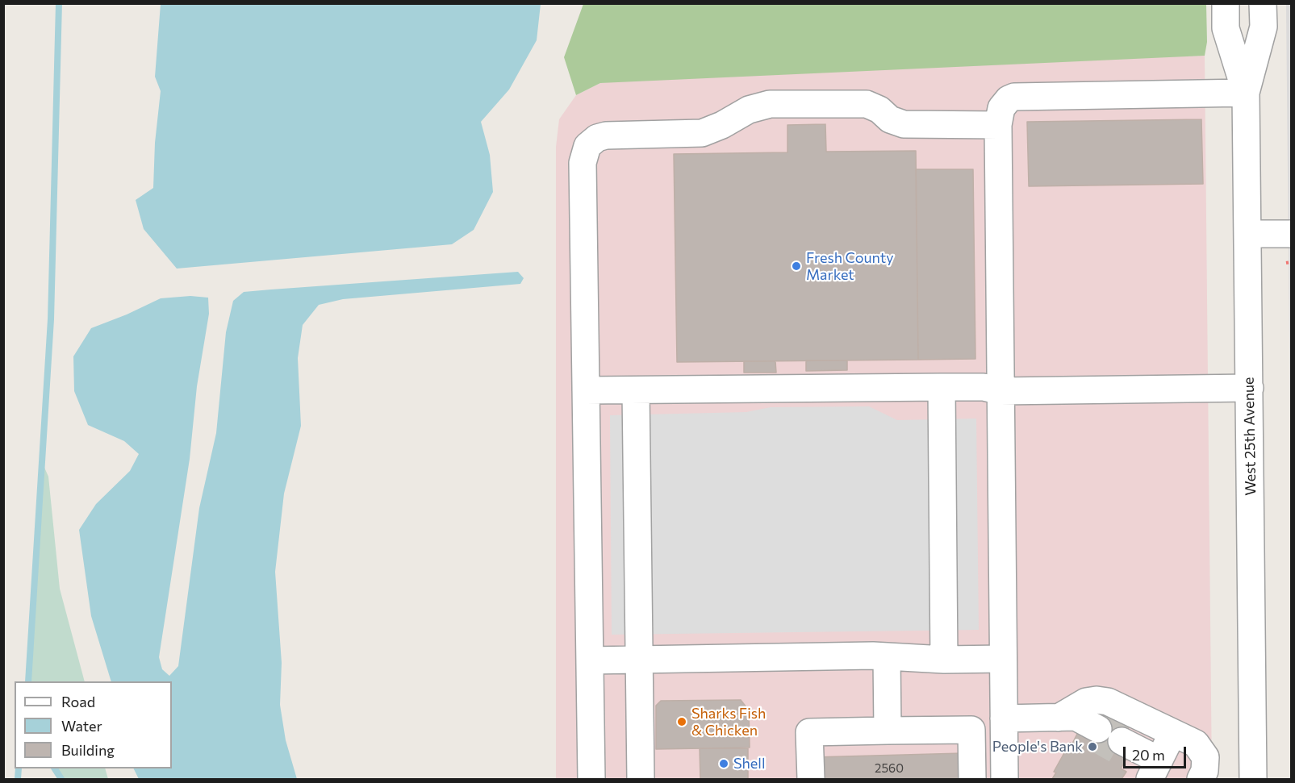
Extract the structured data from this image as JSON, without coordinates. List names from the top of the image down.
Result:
{
  "streets": {
    "street": ["West 25th Avenue"]
  },
  "places": [
    "Fresh County Market",
    "Sharks Fish & Chicken",
    "People's Bank",
    "Shell"
  ],
  "house_numbers": ["2560"],
  "legend": ["Road", "Water", "Building"],
  "scale_bar": "20 m"
}
